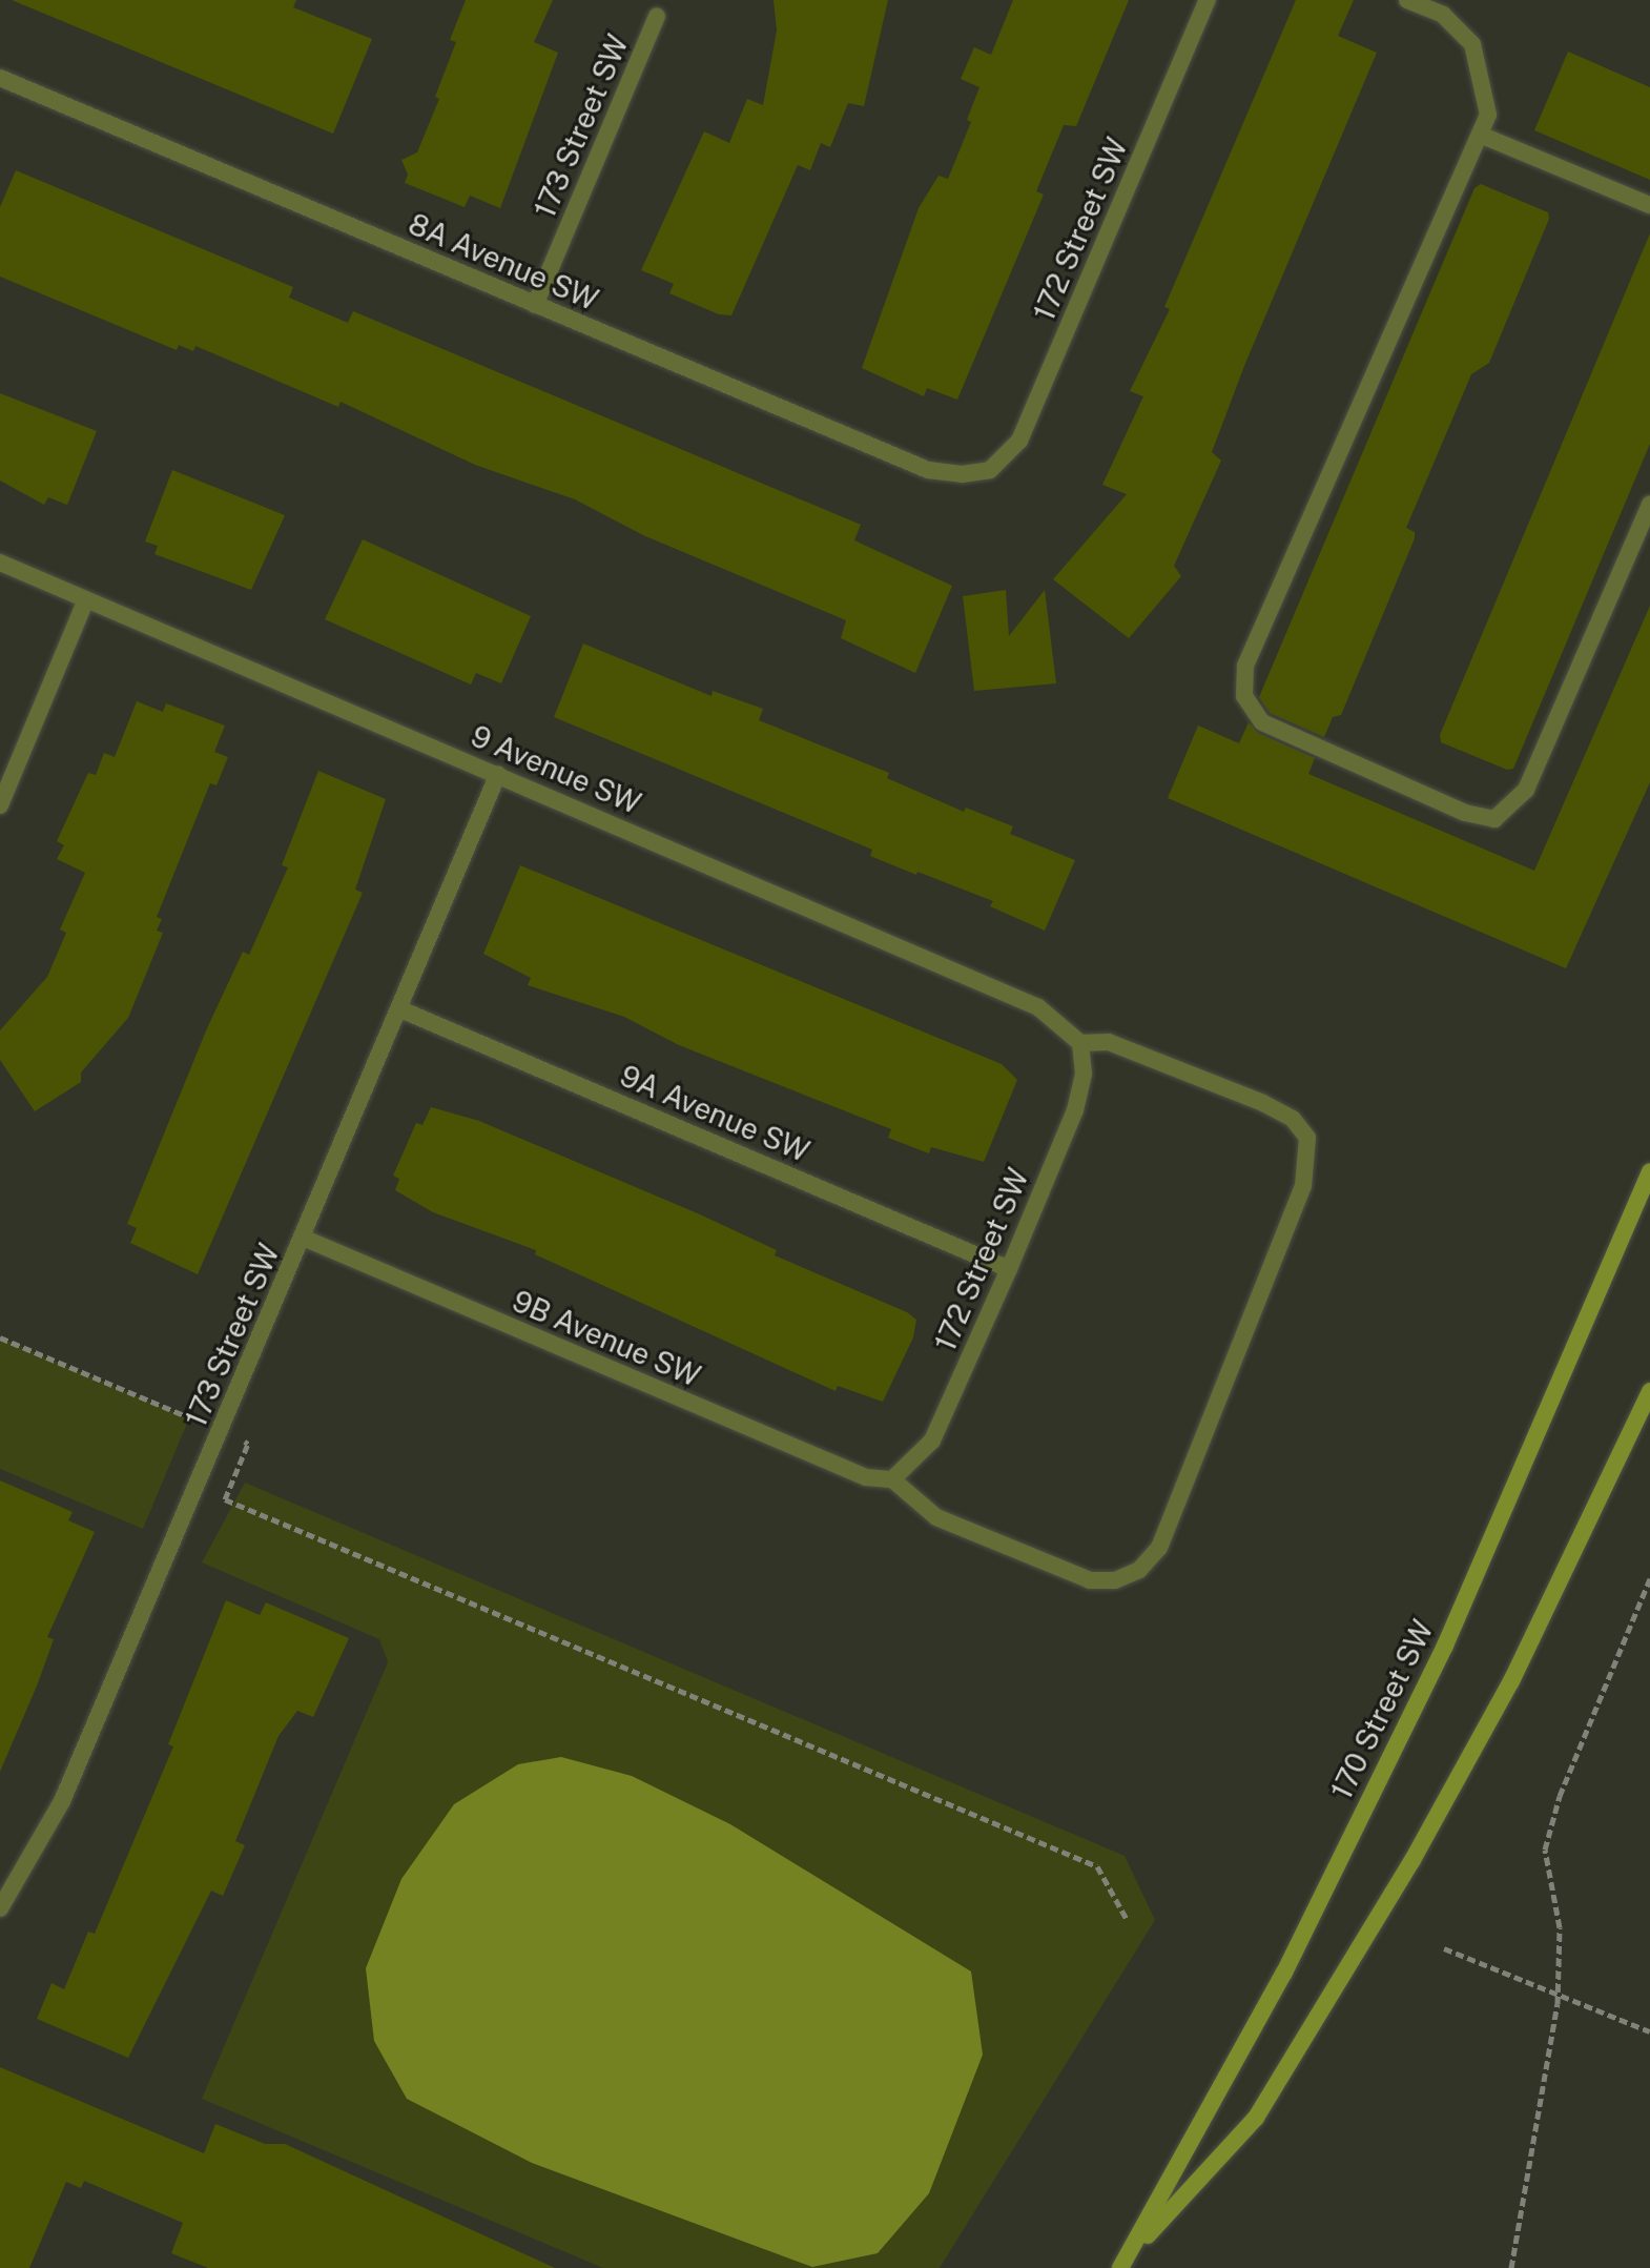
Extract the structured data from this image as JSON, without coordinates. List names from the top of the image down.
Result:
{
  "streets": {
    "main road": ["170 Street SW"],
    "street": [
      "173 Street SW",
      "172 Street SW",
      "8A Avenue SW",
      "9 Avenue SW",
      "9A Avenue SW",
      "9B Avenue SW"
    ]
  },
  "crossings": [
    ["173 Street SW", "8A Avenue SW"],
    ["173 Street SW", "9 Avenue SW"],
    ["173 Street SW", "9A Avenue SW"],
    ["173 Street SW", "9B Avenue SW"],
    ["172 Street SW", "8A Avenue SW"],
    ["172 Street SW", "9 Avenue SW"],
    ["172 Street SW", "9A Avenue SW"],
    ["172 Street SW", "9B Avenue SW"]
  ]
}
